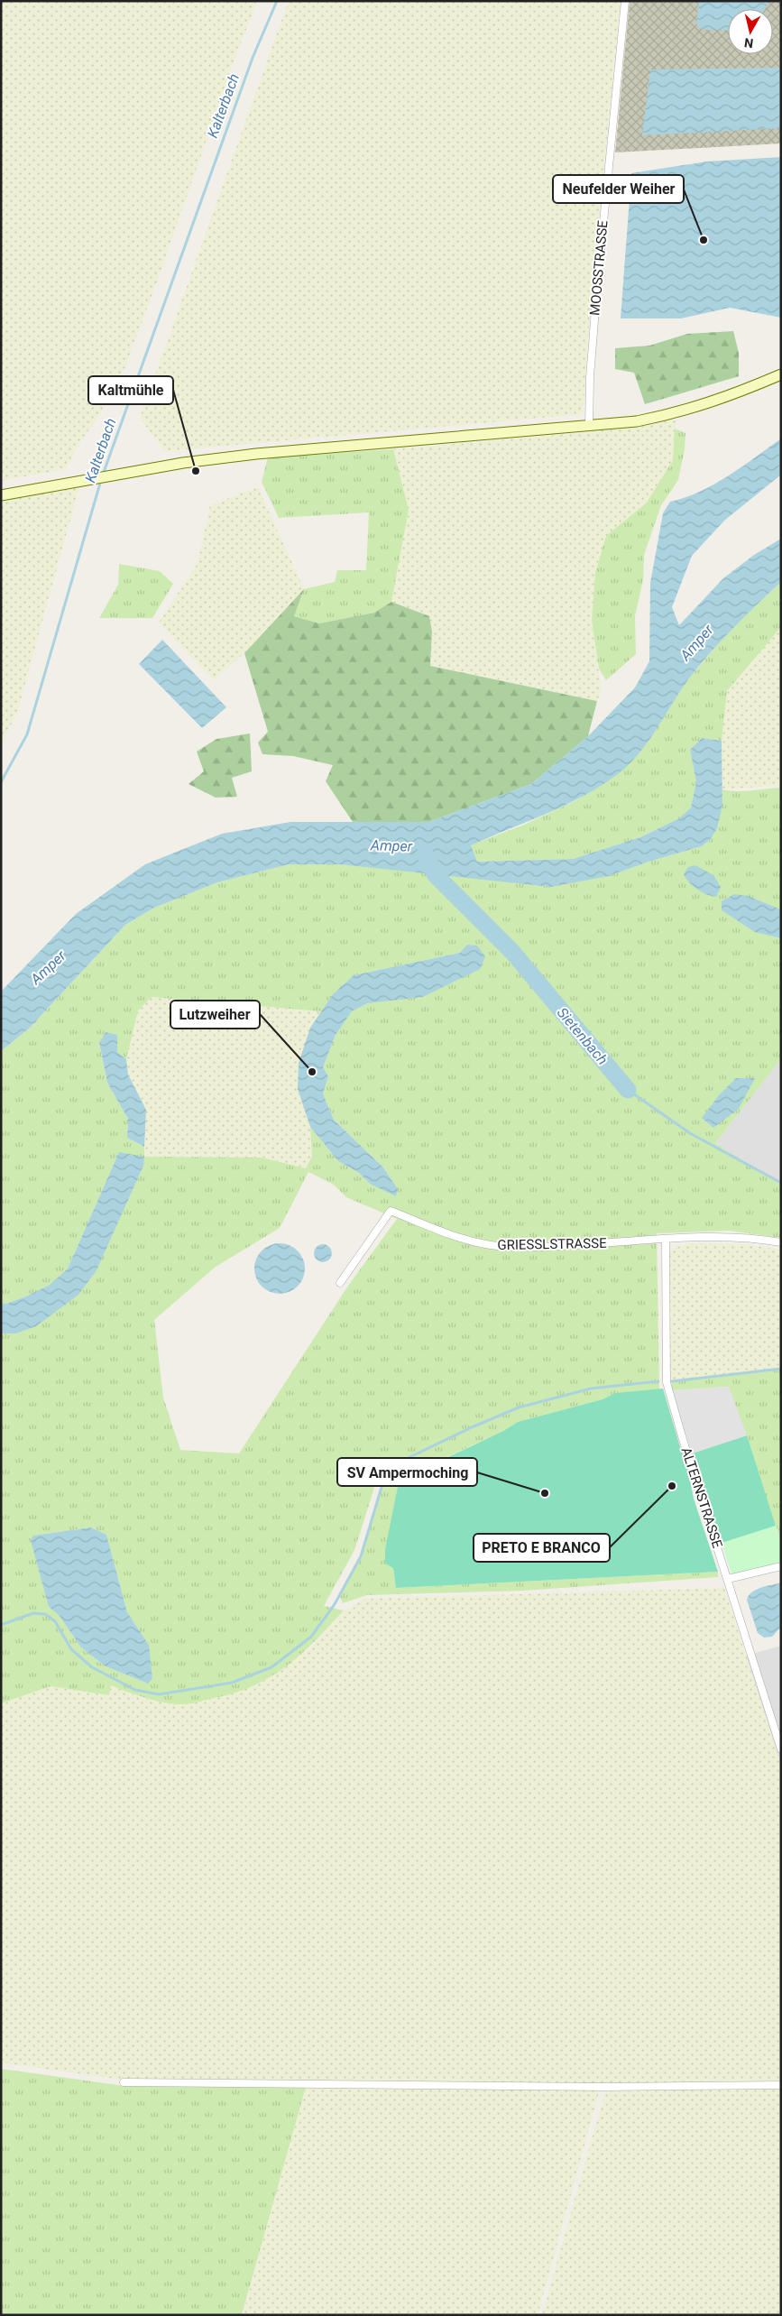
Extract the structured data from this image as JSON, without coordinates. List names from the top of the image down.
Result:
{
  "streets": {
    "street": ["MOOSSTRASSE", "GRIESSLSTRASSE", "ALTERNSTRASSE"]
  },
  "crossings": [
    ["GRIESSLSTRASSE", "ALTERNSTRASSE"]
  ],
  "water": ["Kalterbach", "Amper", "Sietenbach"],
  "places": [
    "Neufelder Weiher",
    "Kaltmühle",
    "Lutzweiher",
    "PRETO E BRANCO",
    "SV Ampermoching"
  ],
  "north": "bottom"
}
